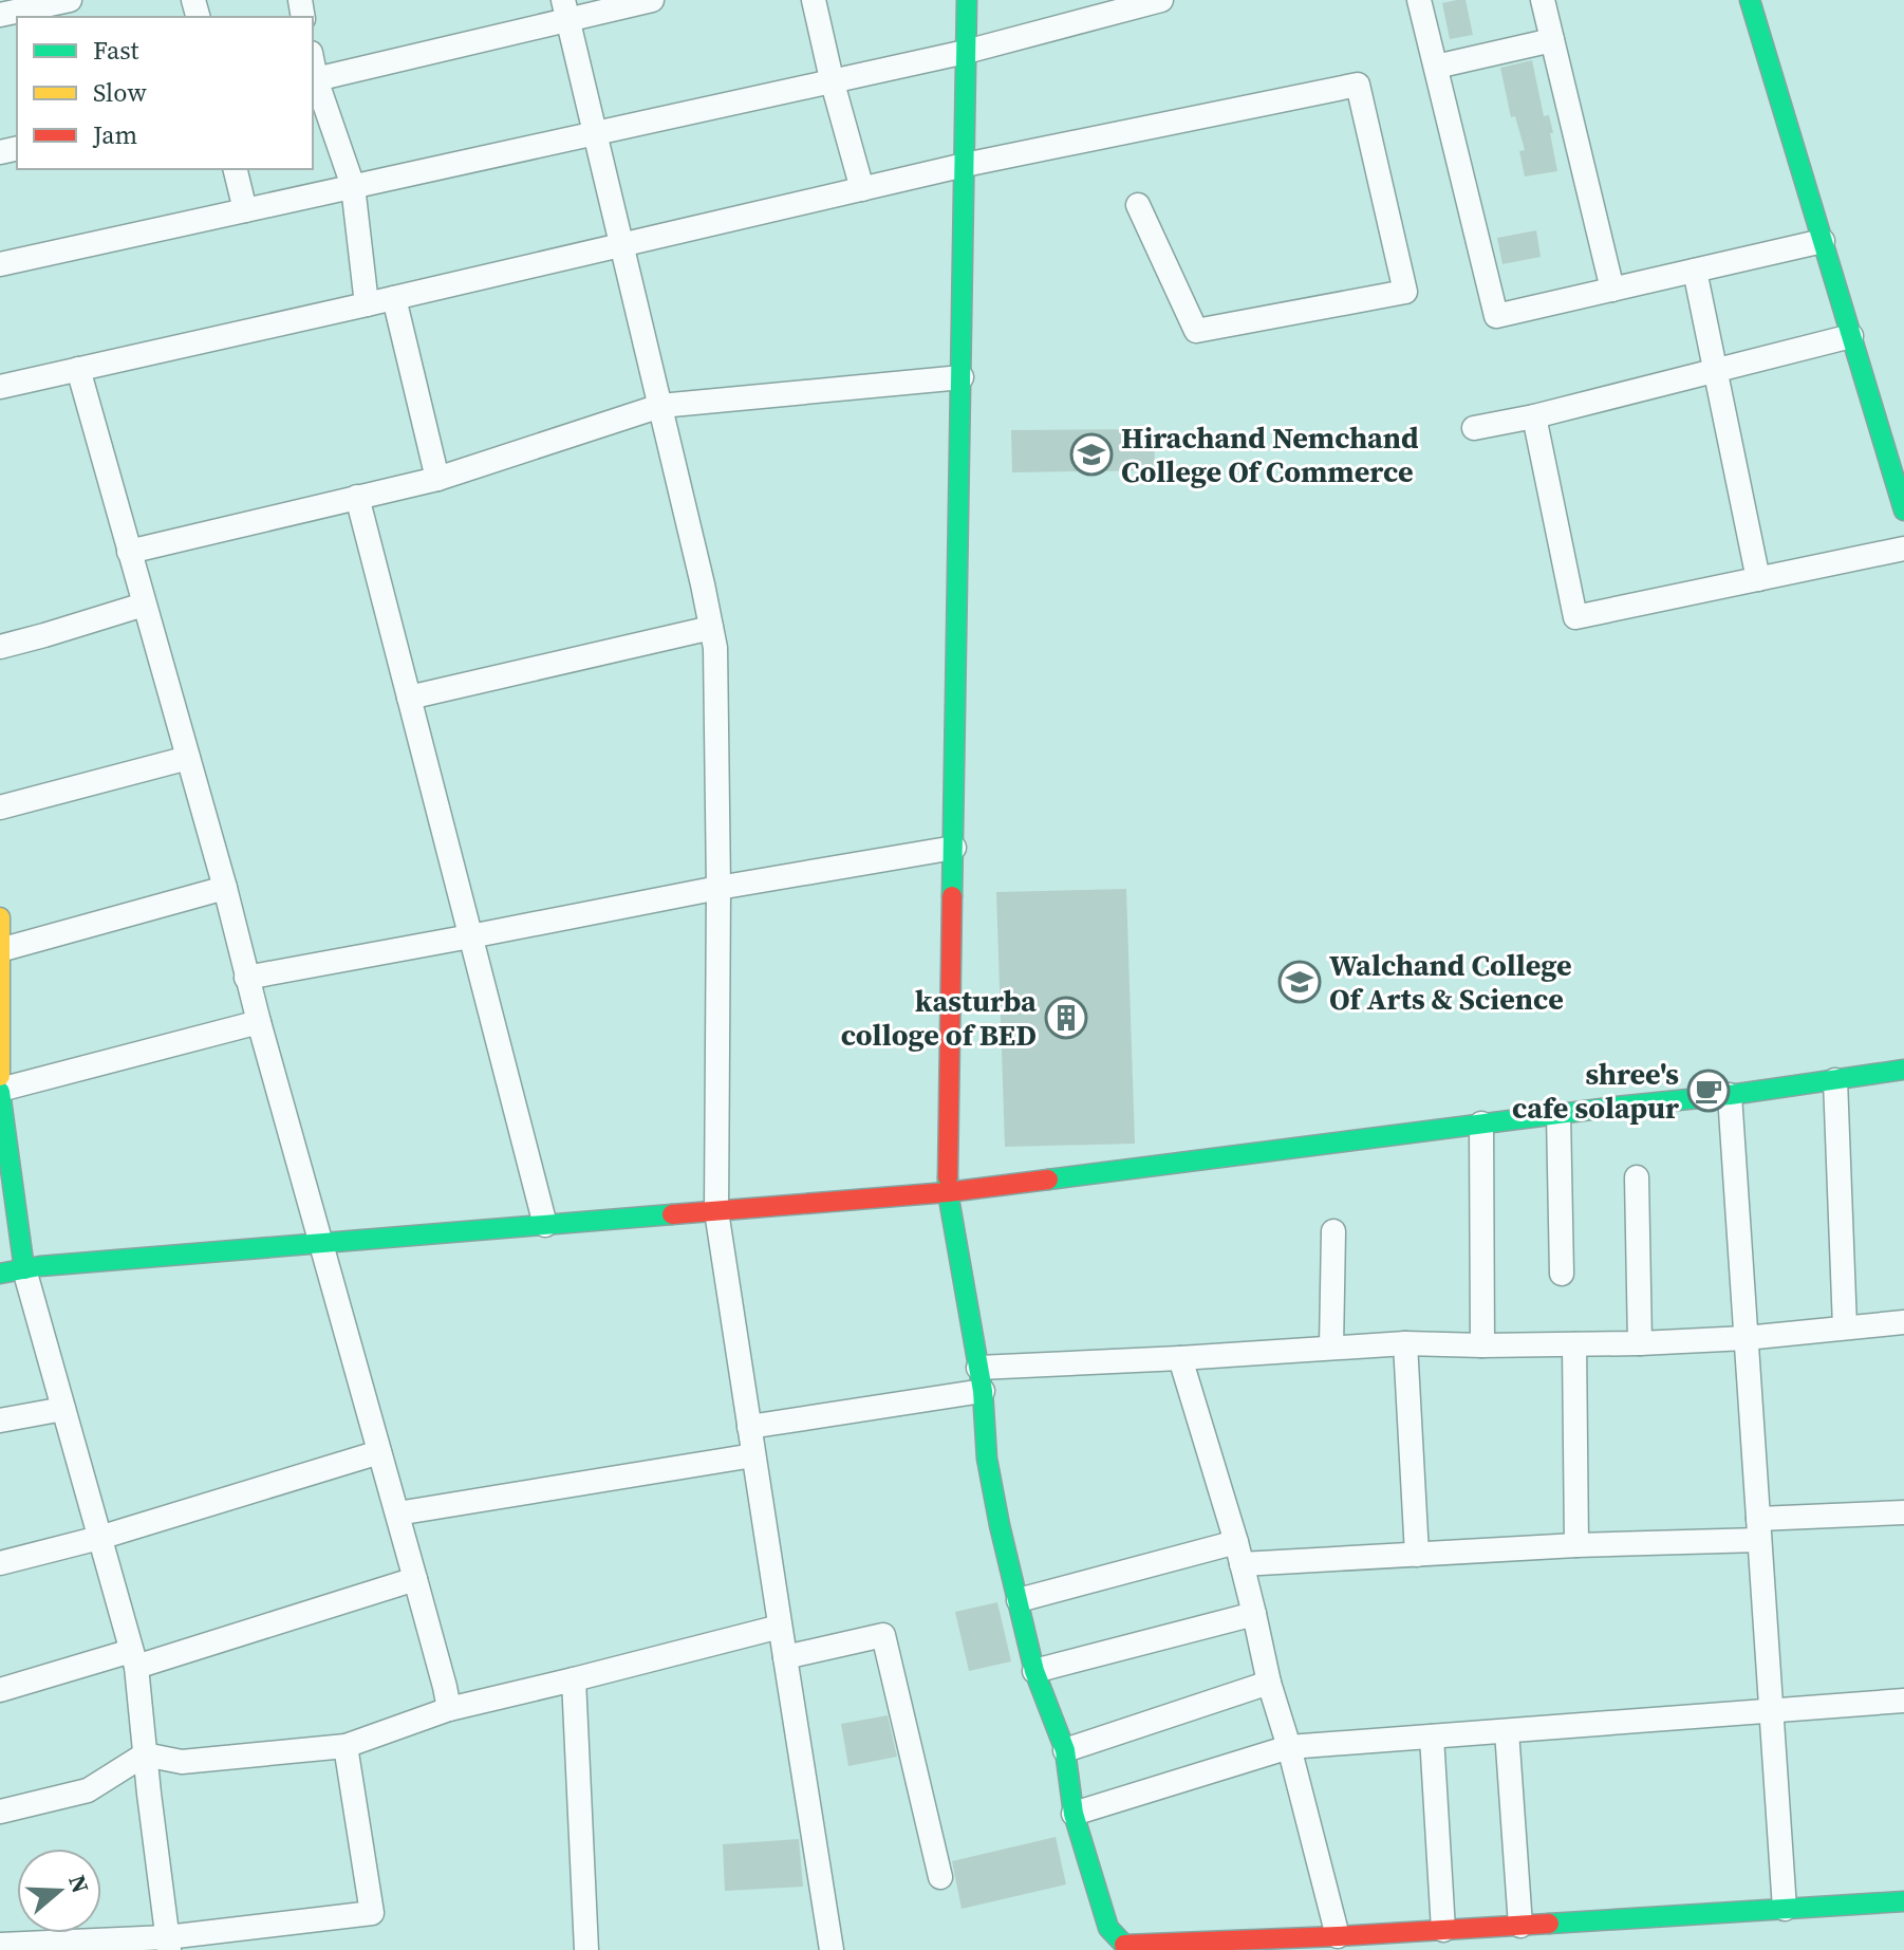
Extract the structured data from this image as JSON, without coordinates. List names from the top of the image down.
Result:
{
  "places": {
    "school or university": ["Hirachand Nemchand College Of Commerce", "Walchand College Of Arts & Science"],
    "building": ["kasturba colloge of BED"],
    "cafe": ["shree's cafe solapur"]
  },
  "legend": ["Fast", "Slow", "Jam"],
  "north": "right"
}
